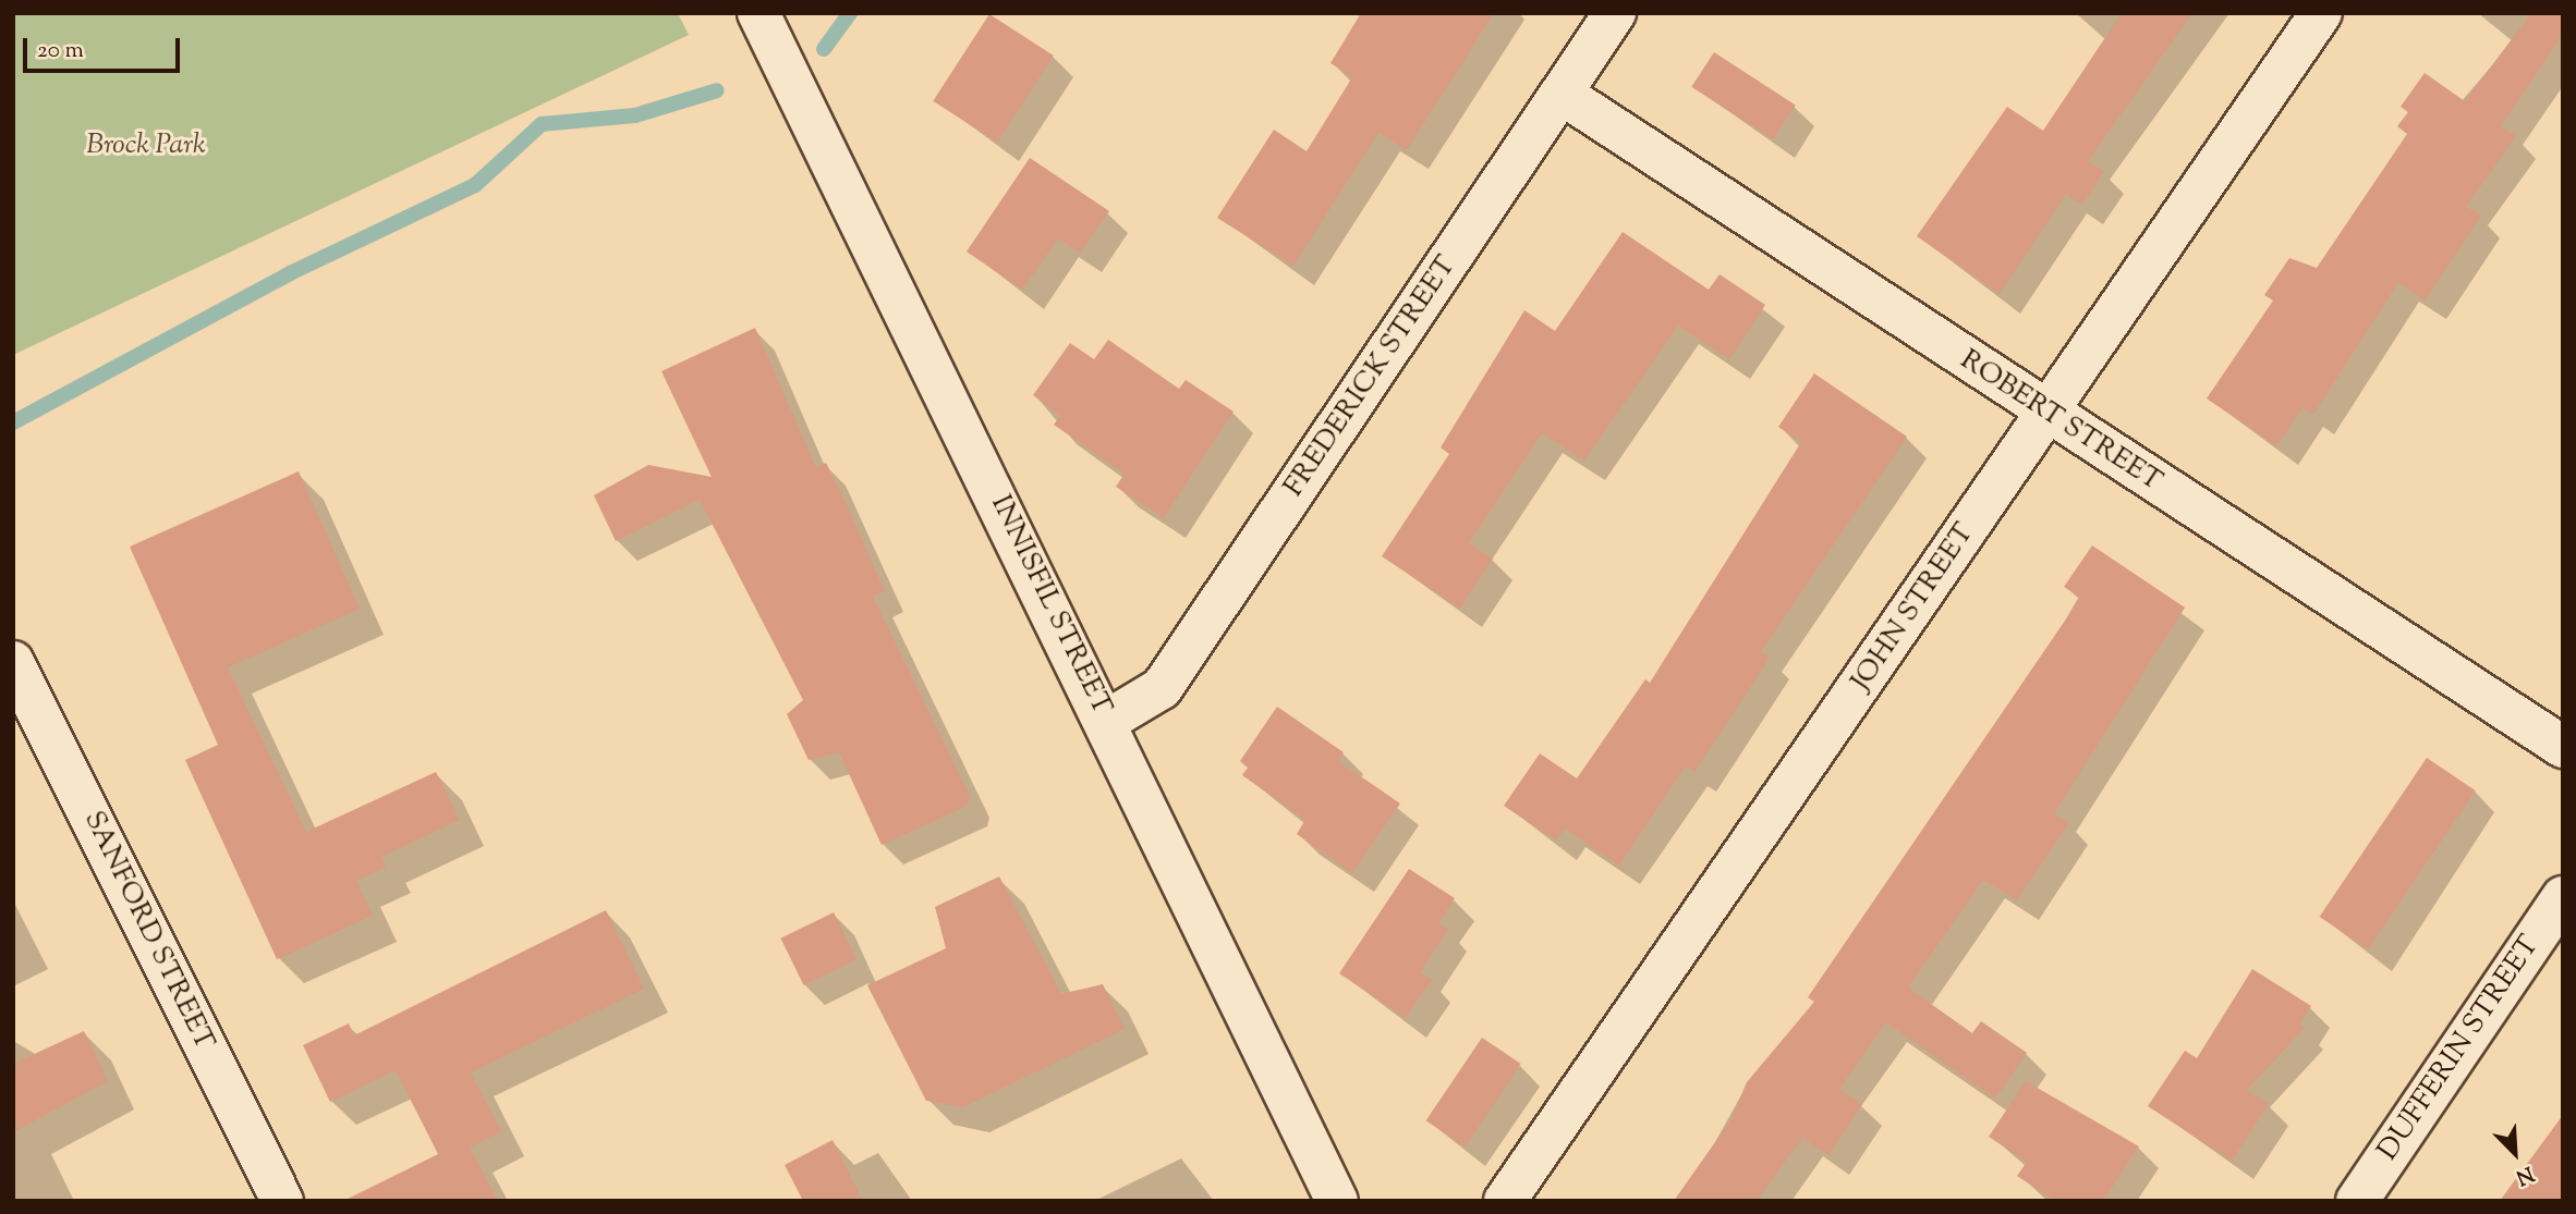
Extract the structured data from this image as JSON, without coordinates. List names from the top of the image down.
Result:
{
  "streets": {
    "street": [
      "FREDERICK STREET",
      "ROBERT STREET",
      "INNISFIL STREET",
      "JOHN STREET",
      "SANFORD STREET",
      "DUFFERIN STREET"
    ]
  },
  "crossings": [
    ["FREDERICK STREET", "ROBERT STREET"],
    ["FREDERICK STREET", "INNISFIL STREET"],
    ["ROBERT STREET", "JOHN STREET"]
  ],
  "parks": ["Brock Park"],
  "scale_bar": "20 m",
  "north": "bottom right"
}
